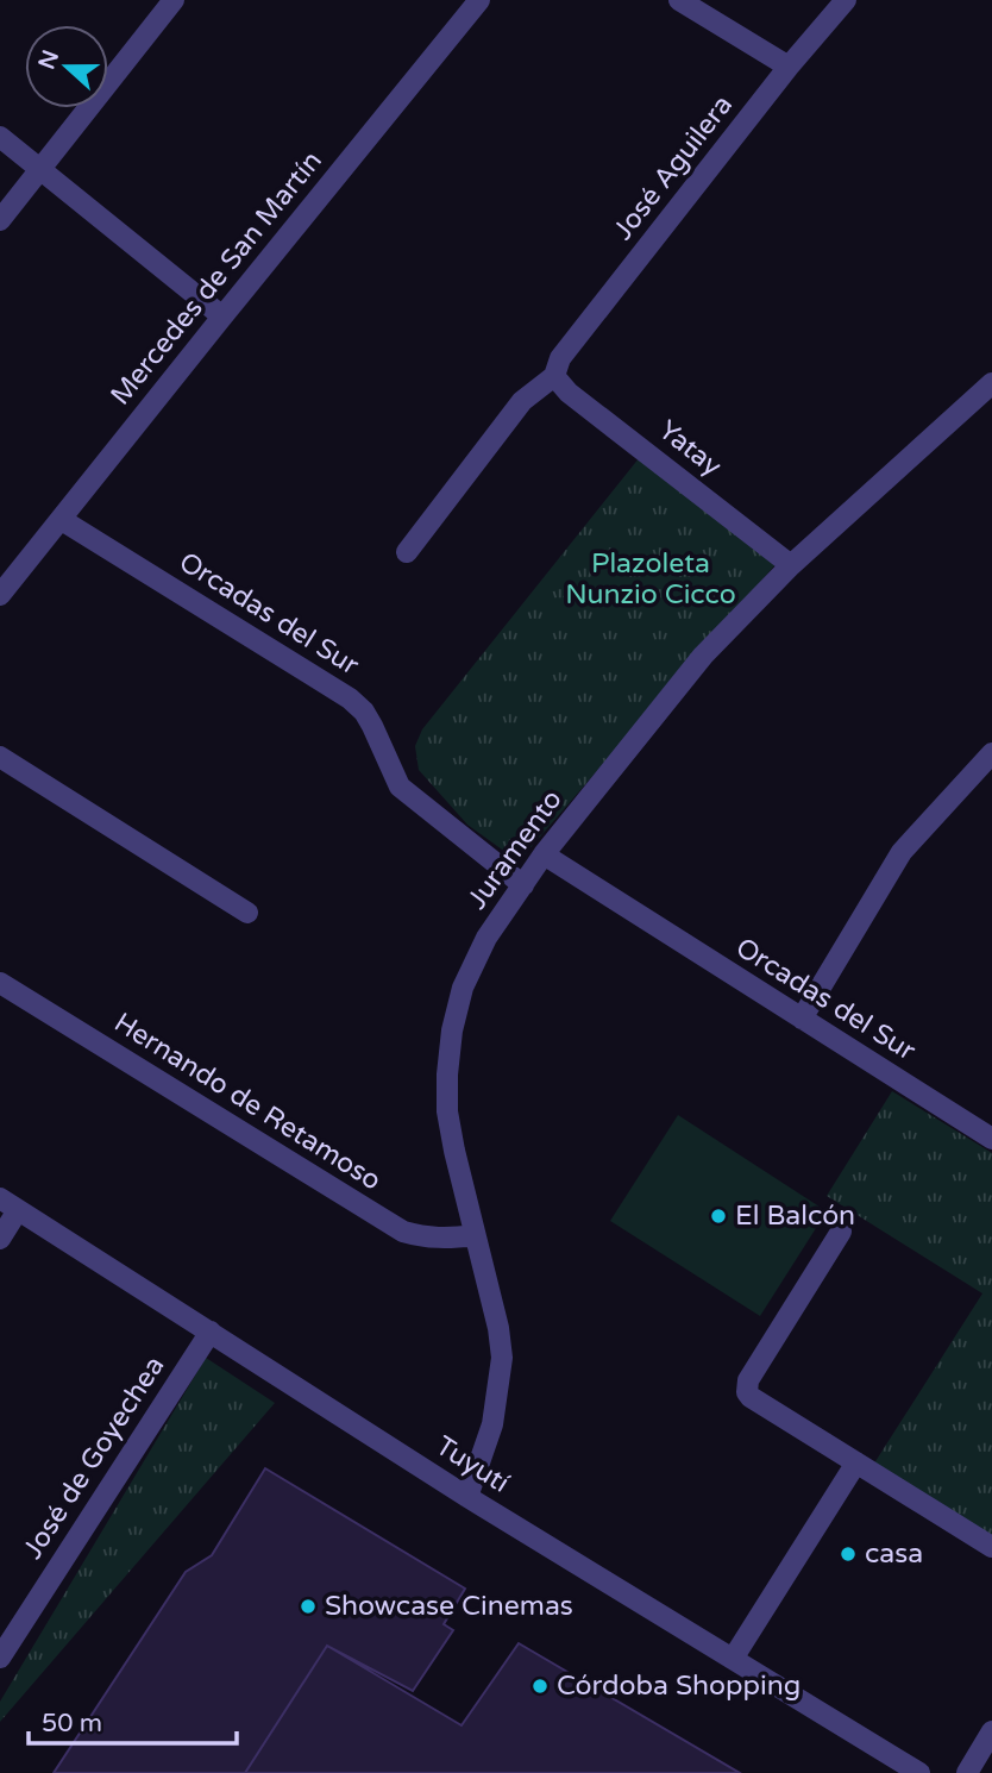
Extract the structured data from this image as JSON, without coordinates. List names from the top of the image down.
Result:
{
  "streets": {
    "street": [
      "José Aguilera",
      "Mercedes de San Martín",
      "Yatay",
      "Orcadas del Sur",
      "Juramento",
      "Hernando de Retamoso",
      "José de Goyechea",
      "Tuyutí"
    ]
  },
  "crossings": [
    ["José Aguilera", "Yatay"],
    ["Mercedes de San Martín", "Orcadas del Sur"],
    ["Yatay", "Juramento"],
    ["Orcadas del Sur", "Juramento"],
    ["Juramento", "Hernando de Retamoso"],
    ["Juramento", "Tuyutí"],
    ["José de Goyechea", "Tuyutí"]
  ],
  "parks": ["Plazoleta Nunzio Cicco"],
  "places": [
    "El Balcón",
    "casa",
    "Showcase Cinemas",
    "Córdoba Shopping"
  ],
  "scale_bar": "50 m",
  "north": "left"
}
